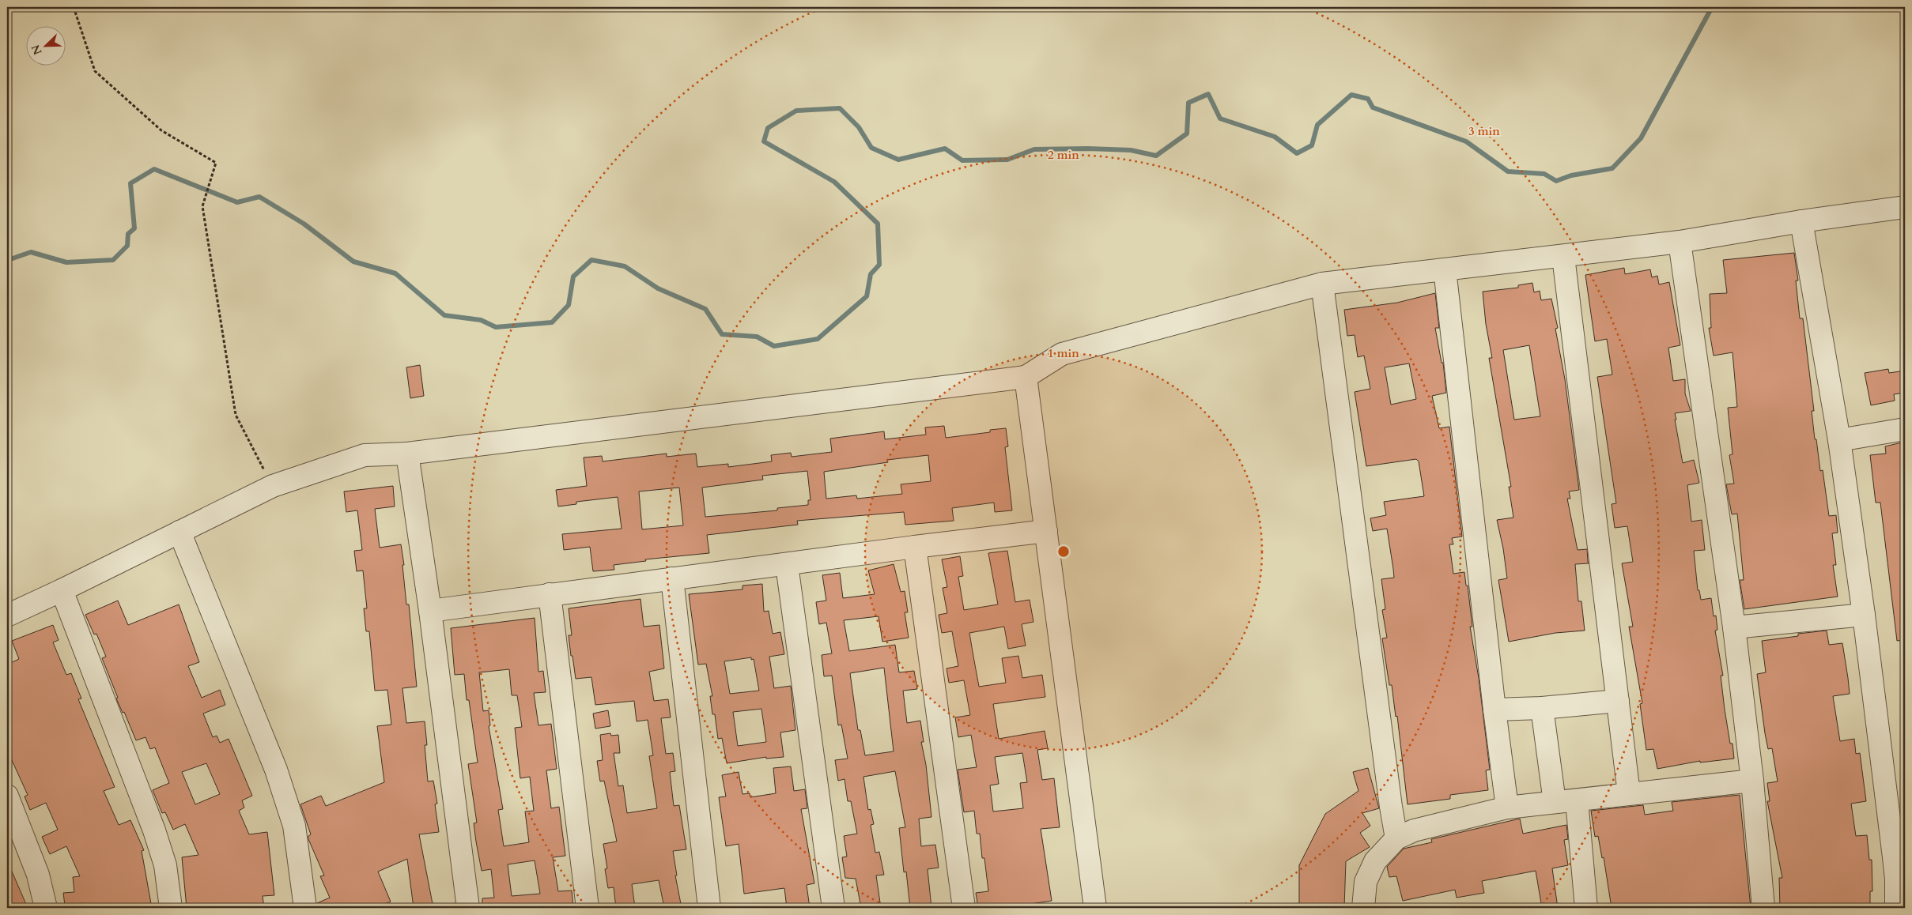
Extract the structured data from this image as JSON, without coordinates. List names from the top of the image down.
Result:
{
  "north": "bottom left",
  "rings": ["3 min", "2 min", "1 min"]
}
